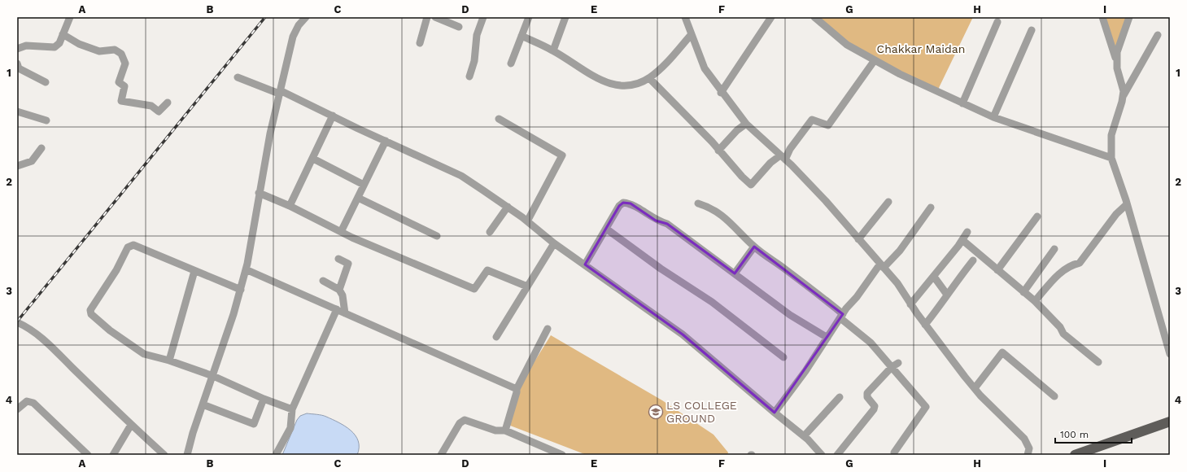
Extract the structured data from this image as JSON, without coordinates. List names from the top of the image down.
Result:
{
  "parks": ["Chakkar Maidan"],
  "places": {
    "school or university": ["LS COLLEGE GROUND"]
  },
  "scale_bar": "100 m",
  "grid": {
    "columns": [
      "A",
      "B",
      "C",
      "D",
      "E",
      "F",
      "G",
      "H",
      "I"
    ],
    "rows": [
      "1",
      "2",
      "3",
      "4"
    ]
  }
}
